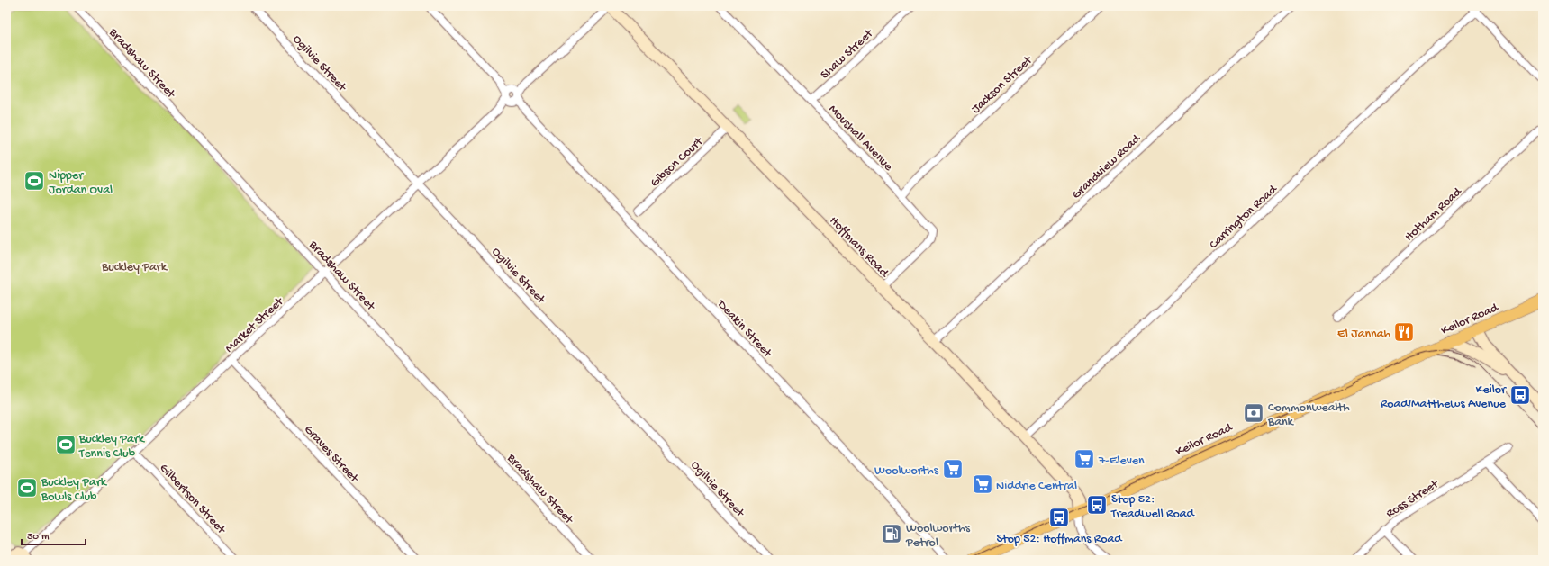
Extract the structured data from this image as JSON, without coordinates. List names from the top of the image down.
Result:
{
  "streets": {
    "main road": ["Hoffmans Road", "Keilor Road"],
    "street": [
      "Shaw Street",
      "Bradshaw Street",
      "Ogilvie Street",
      "Jackson Street",
      "Moushall Avenue",
      "Gibson Court",
      "Grandview Road",
      "Hotham Road",
      "Carrington Road",
      "Market Street",
      "Deakin Street",
      "Graves Street",
      "Gilbertson Street",
      "Ross Street"
    ]
  },
  "crossings": [
    ["Shaw Street", "Moushall Avenue"],
    ["Bradshaw Street", "Market Street"],
    ["Ogilvie Street", "Market Street"],
    ["Jackson Street", "Moushall Avenue"],
    ["Moushall Avenue", "Hoffmans Road"],
    ["Gibson Court", "Hoffmans Road"],
    ["Grandview Road", "Hoffmans Road"],
    ["Carrington Road", "Hoffmans Road"],
    ["Hoffmans Road", "Keilor Road"],
    ["Hoffmans Road", "Market Street"],
    ["Market Street", "Deakin Street"],
    ["Market Street", "Graves Street"],
    ["Market Street", "Gilbertson Street"]
  ],
  "parks": ["Buckley Park"],
  "places": {
    "sports": ["Nipper Jordan Oval", "Buckley Park Tennis Club", "Buckley Park Bowls Club"],
    "restaurant": ["El Jannah"],
    "bus stop": ["Keilor Road/Matthews Avenue", "Stop 52: Treadwell Road", "Stop 52: Hoffmans Road"],
    "bank": ["Commonwealth Bank"],
    "supermarket": ["7-Eleven", "Woolworths", "Niddrie Central"],
    "fuel station": ["Woolworths Petrol"]
  },
  "scale_bar": "50 m"
}
